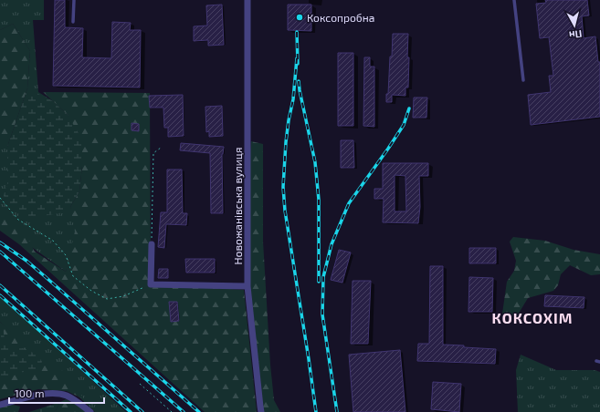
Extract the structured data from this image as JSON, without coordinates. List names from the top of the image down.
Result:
{
  "streets": {
    "street": ["Новожанівська вулиця"]
  },
  "districts": ["КОКСОХІМ"],
  "places": ["Коксопробна"],
  "scale_bar": "100 m",
  "north": "bottom"
}
